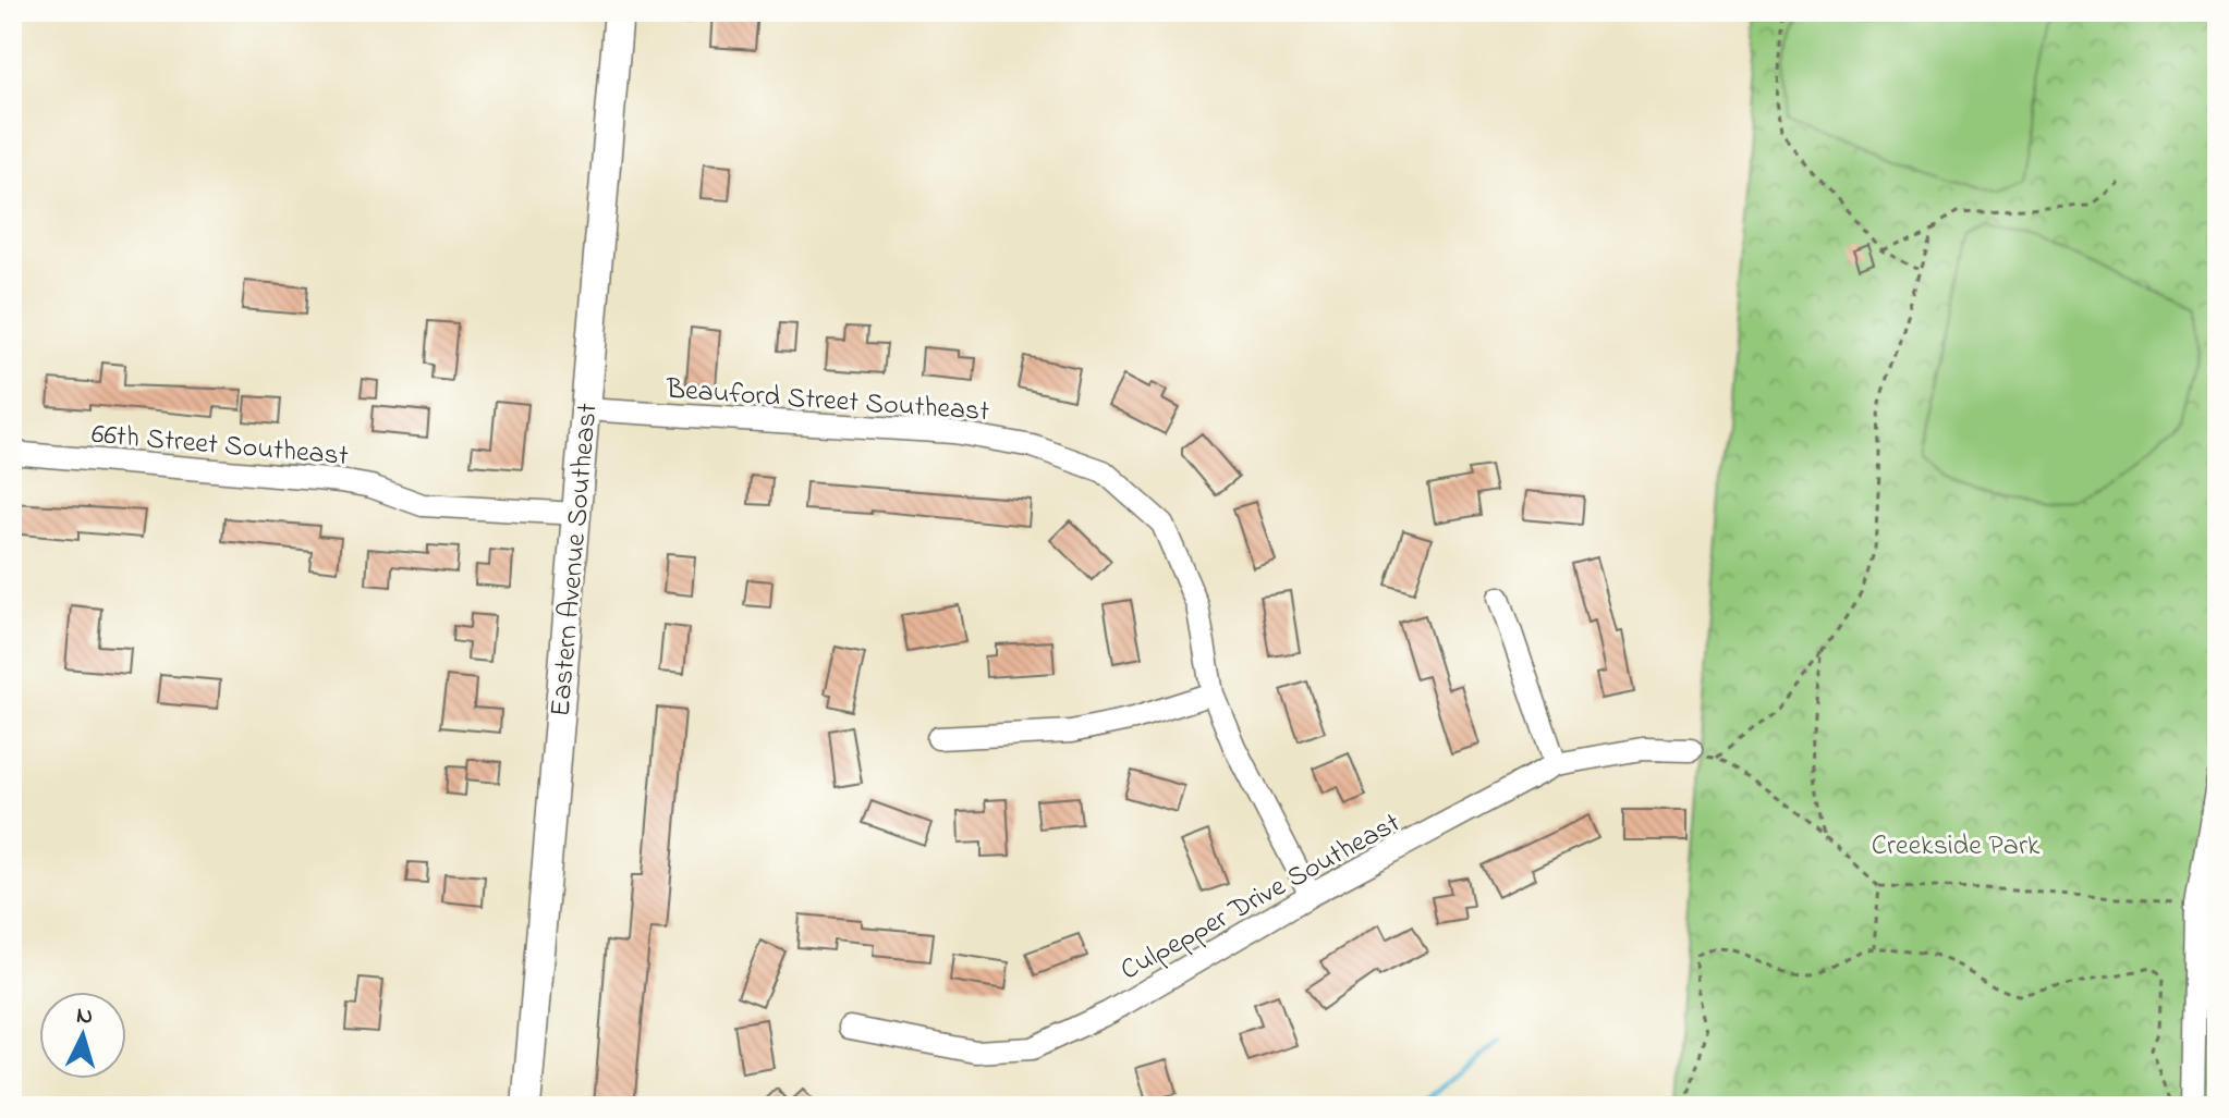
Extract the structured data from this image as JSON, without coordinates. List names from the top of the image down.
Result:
{
  "streets": {
    "street": [
      "Beauford Street Southeast",
      "66th Street Southeast",
      "Eastern Avenue Southeast",
      "Culpepper Drive Southeast"
    ]
  },
  "crossings": [
    ["Beauford Street Southeast", "Eastern Avenue Southeast"],
    ["Beauford Street Southeast", "Culpepper Drive Southeast"],
    ["66th Street Southeast", "Eastern Avenue Southeast"]
  ],
  "parks": ["Creekside Park"],
  "north": "top"
}
